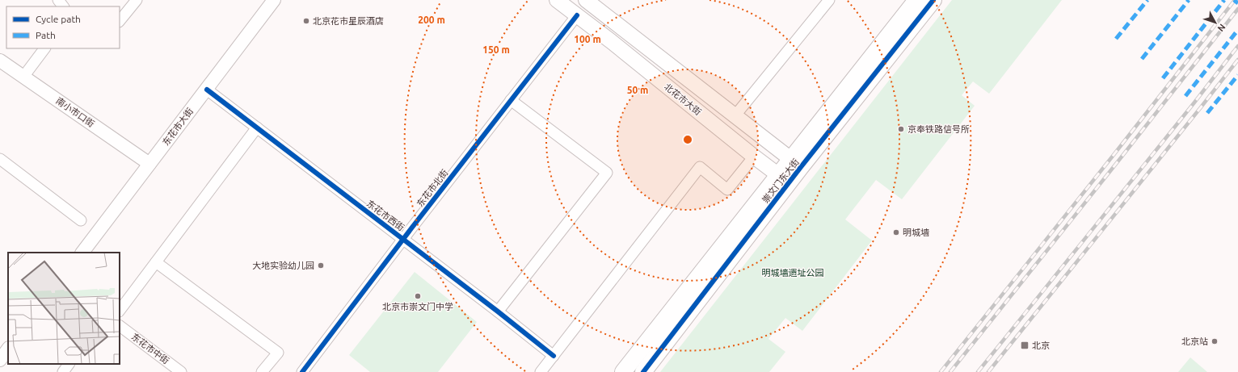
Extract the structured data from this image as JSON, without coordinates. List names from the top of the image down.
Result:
{
  "streets": {
    "main road": ["北花市大街", "崇文门东大街"],
    "street": [
      "南小市口街",
      "东花市大街",
      "东花市北街",
      "东花市西街",
      "东花市中街"
    ]
  },
  "crossings": [
    ["北花市大街", "崇文门东大街"],
    ["北花市大街", "东花市北街"],
    ["南小市口街", "东花市大街"],
    ["东花市大街", "东花市西街"],
    ["东花市北街", "东花市西街"]
  ],
  "parks": ["明城墙遗址公园"],
  "places": {
    "other": [
      "北京花市星辰酒店",
      "京奉铁路信号所",
      "明城墙",
      "大地实验幼儿园",
      "北京市崇文门中学",
      "北京站"
    ],
    "transit": ["北京"]
  },
  "legend": ["Cycle path", "Path"],
  "north": "bottom right",
  "rings": [
    "200 m",
    "100 m",
    "150 m",
    "50 m"
  ]
}
